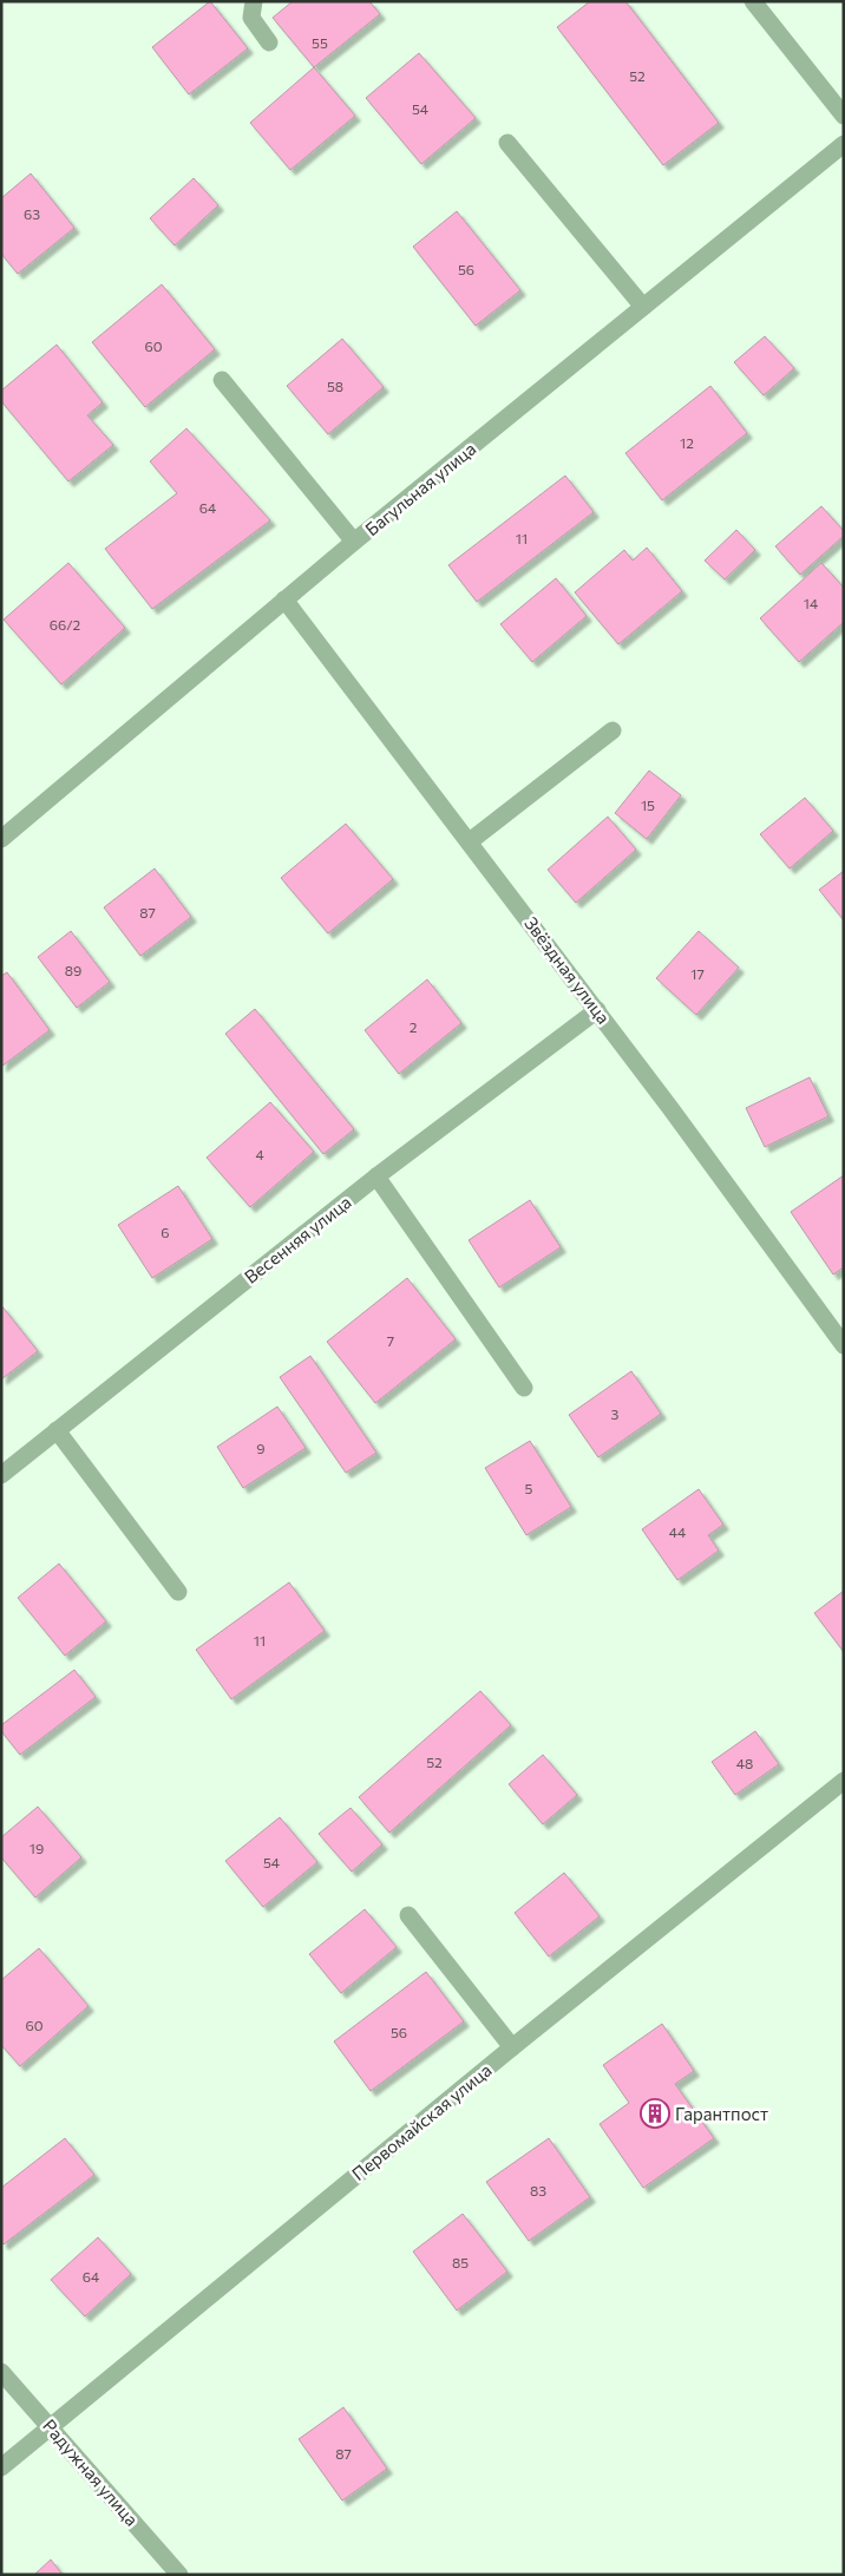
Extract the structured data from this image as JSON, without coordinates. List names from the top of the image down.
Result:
{
  "streets": {
    "street": [
      "Багульная улица",
      "Звёздная улица",
      "Весенняя улица",
      "Первомайская улица",
      "Радужная улица"
    ]
  },
  "crossings": [
    ["Багульная улица", "Звёздная улица"],
    ["Звёздная улица", "Весенняя улица"],
    ["Первомайская улица", "Радужная улица"]
  ],
  "places": {
    "building": ["Гарантпост"]
  },
  "house_numbers": [
    "55",
    "52",
    "54",
    "63",
    "56",
    "60",
    "58",
    "12",
    "64",
    "11",
    "14",
    "66/2",
    "15",
    "87",
    "89",
    "17",
    "2",
    "4",
    "6",
    "7",
    "3",
    "9",
    "5",
    "44",
    "11",
    "52",
    "48",
    "19",
    "54",
    "60",
    "56",
    "83",
    "85",
    "64",
    "87"
  ]
}
